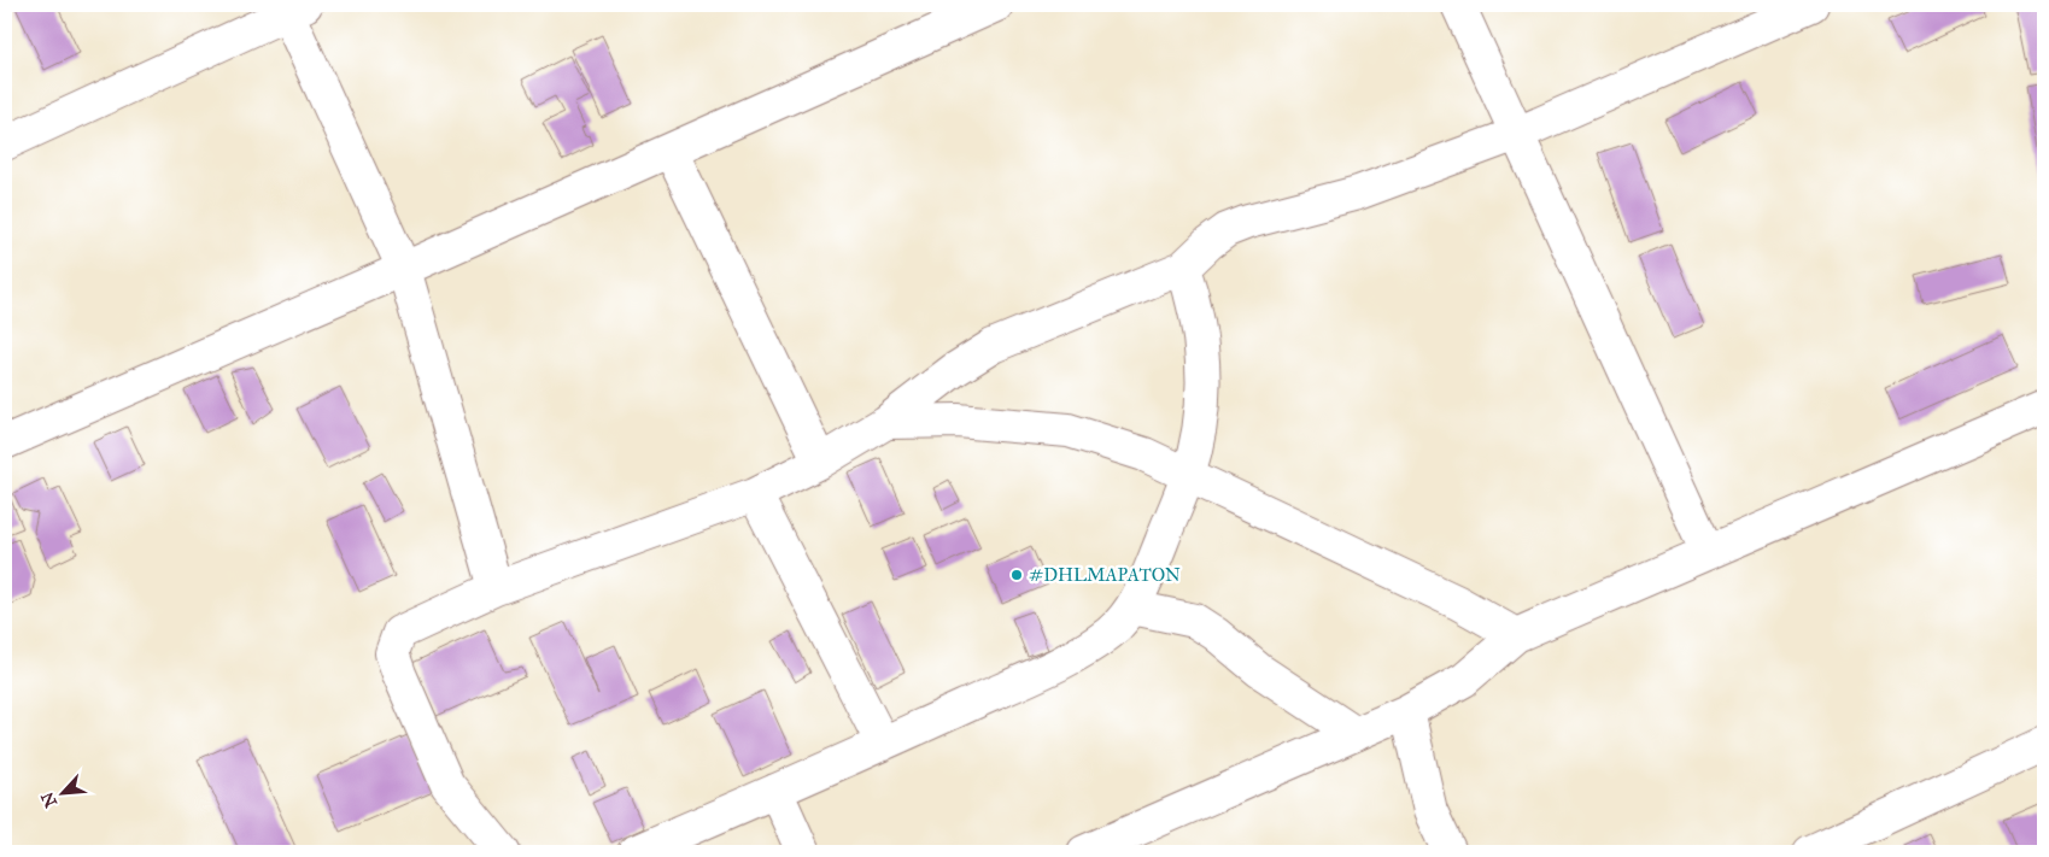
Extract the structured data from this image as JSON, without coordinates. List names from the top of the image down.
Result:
{
  "places": ["#DHLMAPATON"],
  "north": "bottom left"
}
